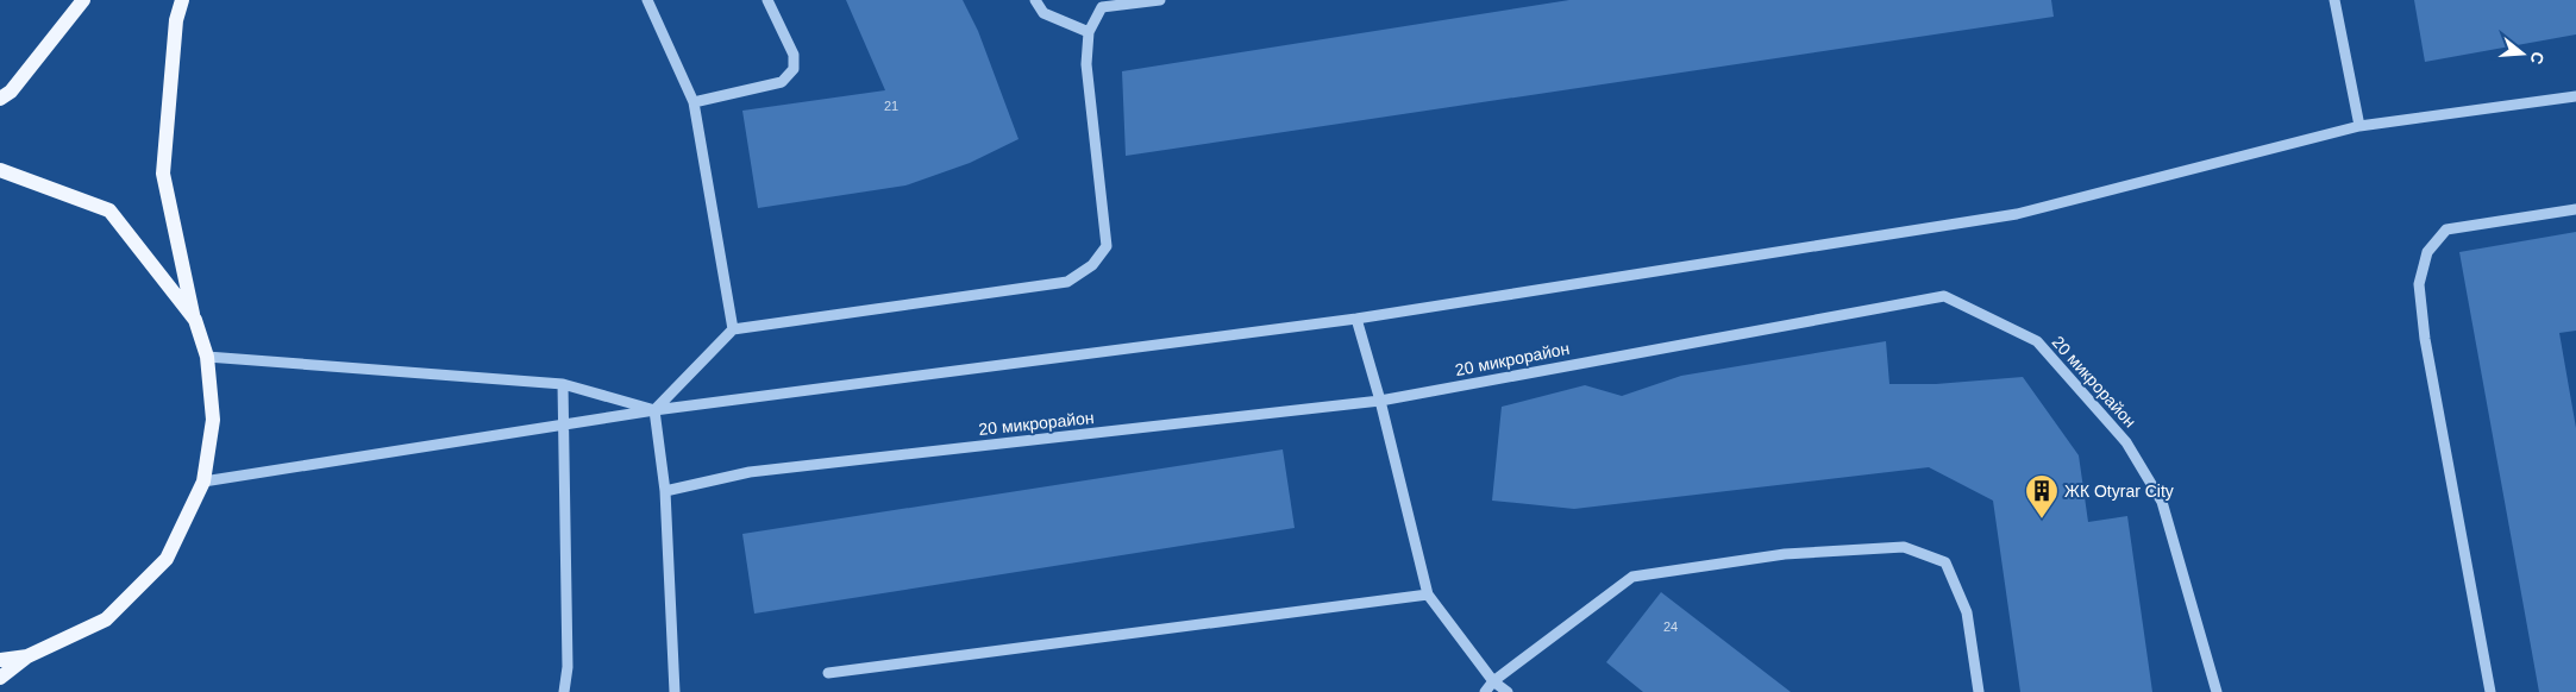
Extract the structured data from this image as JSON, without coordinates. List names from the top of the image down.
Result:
{
  "streets": {
    "street": ["20 микрорайон"]
  },
  "places": {
    "building": ["ЖК Otyrar City"]
  },
  "house_numbers": ["21", "24"],
  "north": "right"
}
